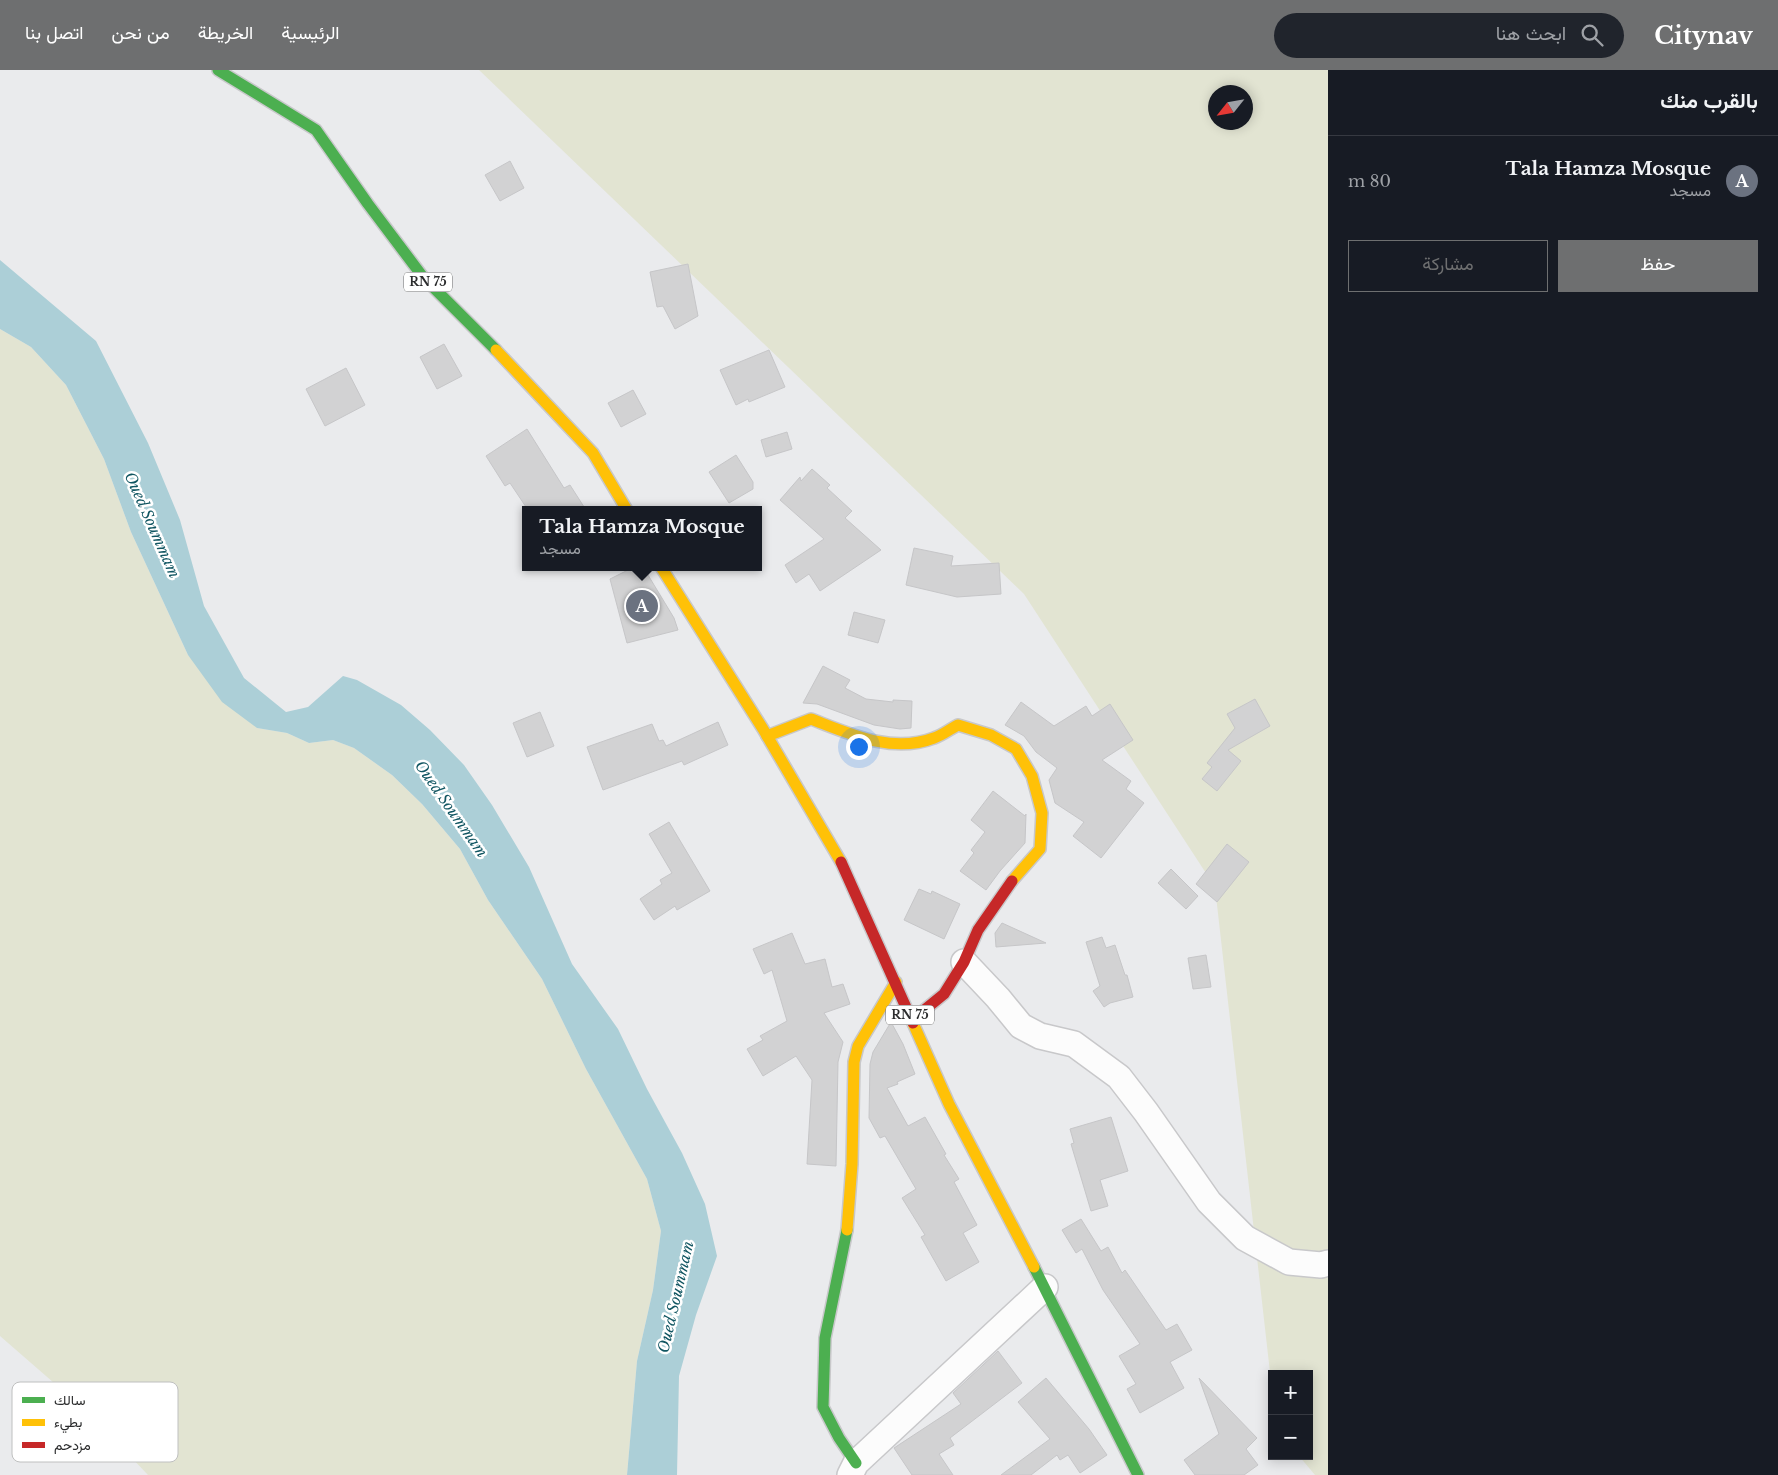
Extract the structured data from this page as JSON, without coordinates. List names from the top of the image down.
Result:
{
  "streets": {
    "main road": ["RN 75"]
  },
  "water": ["Oued Soummam"],
  "legend": ["سالك", "بطيء", "مزدحم"],
  "north": "bottom left",
  "page": {
    "header": "Citynav",
    "search": "ابحث هنا",
    "nav": [
      "الرئيسية",
      "الخريطة",
      "من نحن",
      "اتصل بنا"
    ],
    "heading": "بالقرب منك",
    "list": [
      {
        "mark": "A",
        "name": "Tala Hamza Mosque",
        "note": "مسجد",
        "value": "80 m"
      }
    ],
    "buttons": ["حفظ", "مشاركة"],
    "popup": ["Tala Hamza Mosque", "مسجد"],
    "pins": "A",
    "map_buttons": ["+", "−"]
  }
}
